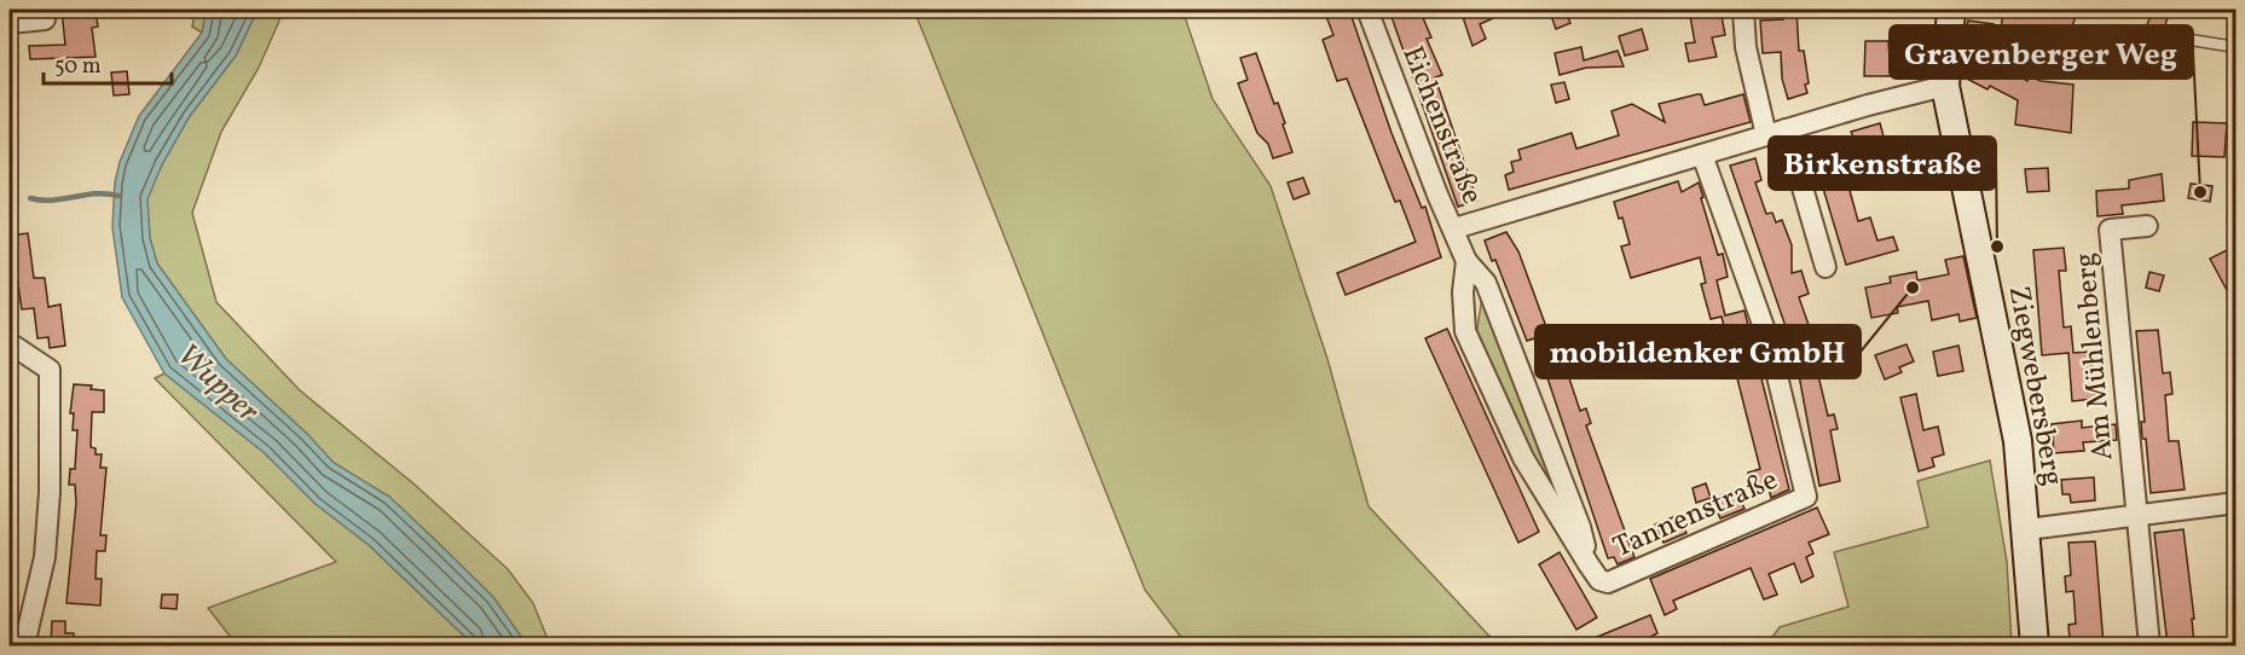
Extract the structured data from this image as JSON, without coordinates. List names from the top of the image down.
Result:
{
  "streets": {
    "main road": ["Ziegwebersberg"],
    "street": ["Eichenstraße", "Am Mühlenberg", "Tannenstraße"]
  },
  "crossings": [
    ["Eichenstraße", "Tannenstraße"]
  ],
  "water": ["Wupper"],
  "places": ["Gravenberger Weg", "Birkenstraße", "mobildenker GmbH"],
  "scale_bar": "50 m"
}
